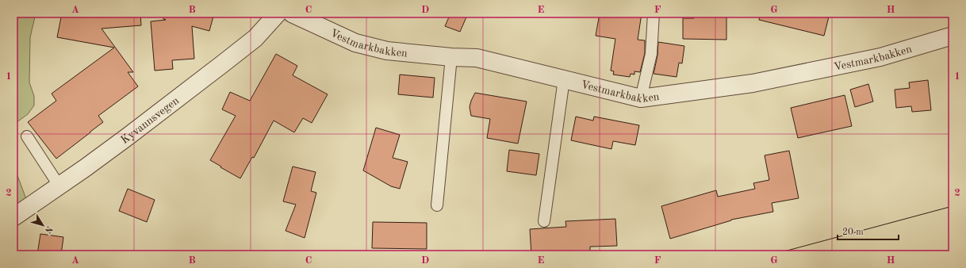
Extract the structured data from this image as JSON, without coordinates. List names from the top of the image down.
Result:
{
  "streets": {
    "street": ["Vestmarkbakken", "Kyvannsvegen"]
  },
  "scale_bar": "20 m",
  "north": "bottom right",
  "grid": {
    "columns": [
      "A",
      "B",
      "C",
      "D",
      "E",
      "F",
      "G",
      "H"
    ],
    "rows": ["1", "2"]
  }
}
